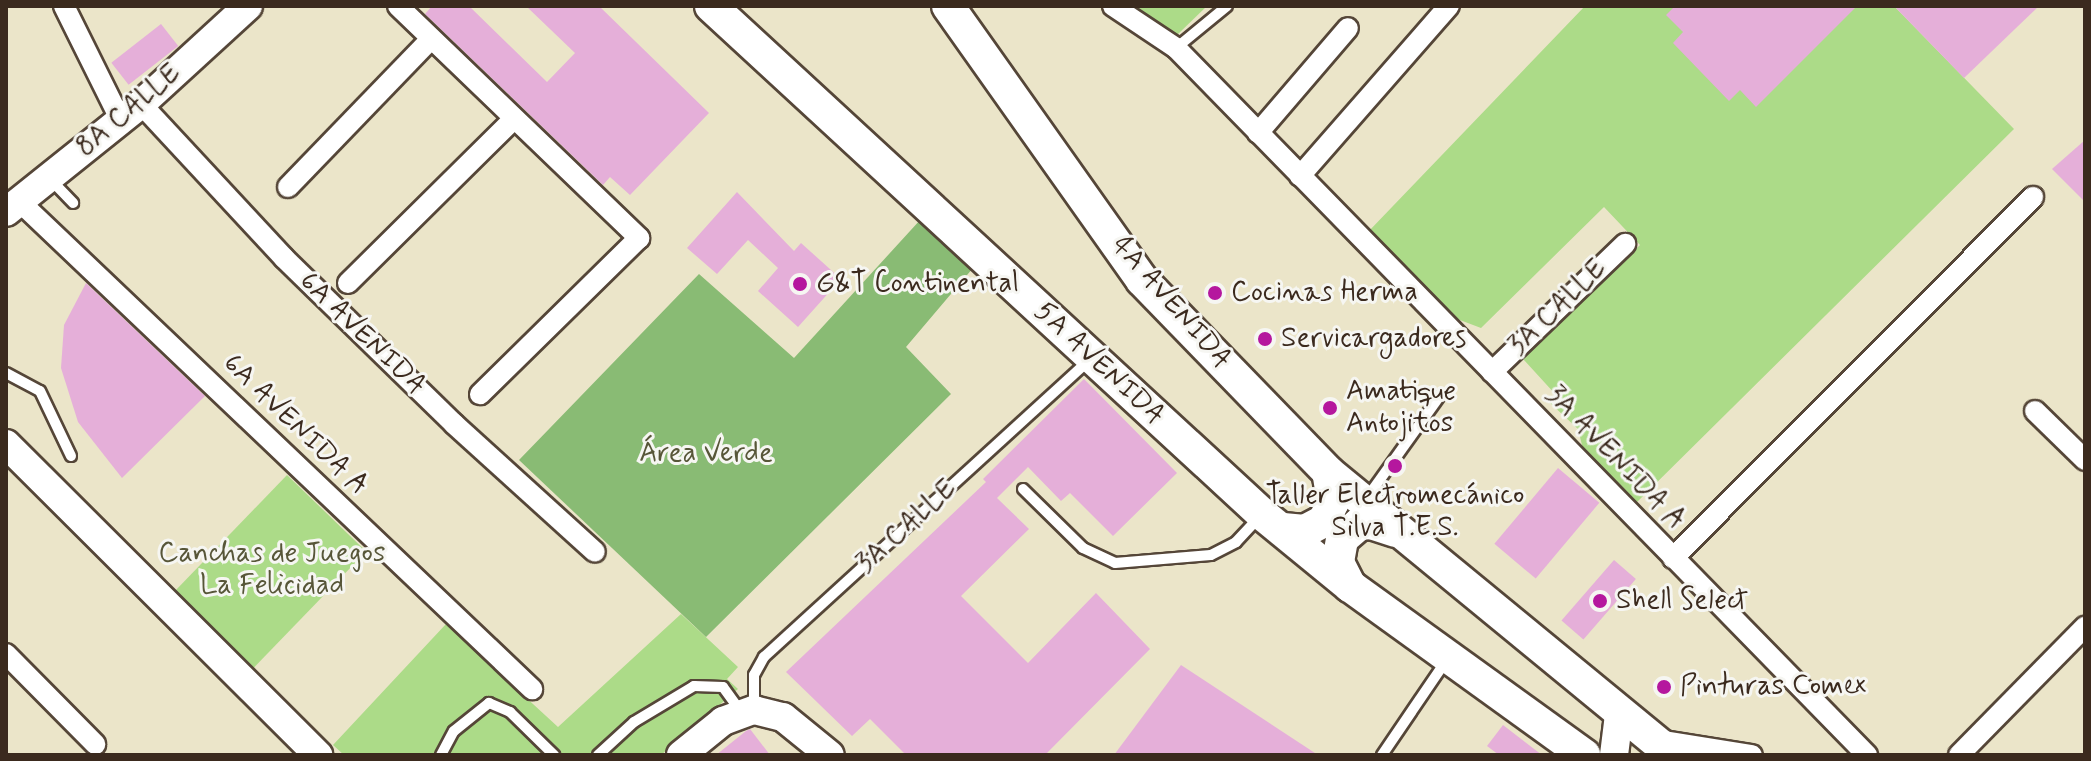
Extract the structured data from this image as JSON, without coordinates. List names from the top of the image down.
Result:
{
  "streets": {
    "main road": ["8A CALLE", "4A AVENIDA", "5A AVENIDA"],
    "street": [
      "3A CALLE",
      "6A AVENIDA",
      "6A AVENIDA A",
      "3A AVENIDA A"
    ]
  },
  "crossings": [
    ["8A CALLE", "6A AVENIDA"],
    ["8A CALLE", "6A AVENIDA A"],
    ["3A CALLE", "5A AVENIDA"],
    ["3A CALLE", "3A AVENIDA A"]
  ],
  "parks": ["Área Verde", "Canchas de Juegos La Felicidad"],
  "places": [
    "G&T Continental",
    "Cocinas Herma",
    "Servicargadores",
    "Amatique Antojitos",
    "Taller Electromecánico Silva T.E.S.",
    "Shell Select",
    "Pinturas Comex"
  ]
}
